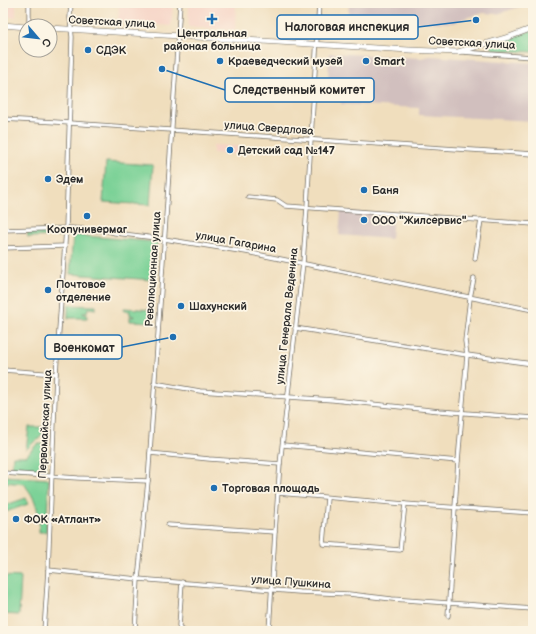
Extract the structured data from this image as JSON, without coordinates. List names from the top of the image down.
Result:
{
  "streets": {
    "street": [
      "Советская улица",
      "улица Свердлова",
      "улица Гагарина",
      "Революционная улица",
      "улица Генерала Веденина",
      "Первомайская улица",
      "улица Пушкина"
    ]
  },
  "crossings": [
    ["Советская улица", "Революционная улица"],
    ["Советская улица", "улица Генерала Веденина"],
    ["Советская улица", "Первомайская улица"],
    ["улица Свердлова", "Революционная улица"],
    ["улица Свердлова", "улица Генерала Веденина"],
    ["улица Свердлова", "Первомайская улица"],
    ["улица Гагарина", "Революционная улица"],
    ["улица Гагарина", "улица Генерала Веденина"],
    ["улица Гагарина", "Первомайская улица"],
    ["Революционная улица", "улица Пушкина"],
    ["улица Генерала Веденина", "улица Пушкина"],
    ["Первомайская улица", "улица Пушкина"]
  ],
  "places": {
    "health": ["Центральная районая больница"],
    "other": [
      "Налоговая инспекция",
      "СДЭК",
      "Краеведческий музей",
      "Smart",
      "Следственный комитет",
      "Детский сад №147",
      "Эдем",
      "Баня",
      "Коопунивермаг",
      "ООО \"Жилсервис\"",
      "Почтовое отделение",
      "Шахунский",
      "Военкомат",
      "Торговая площадь",
      "ФОК «Атлант»"
    ]
  },
  "north": "bottom right"
}
